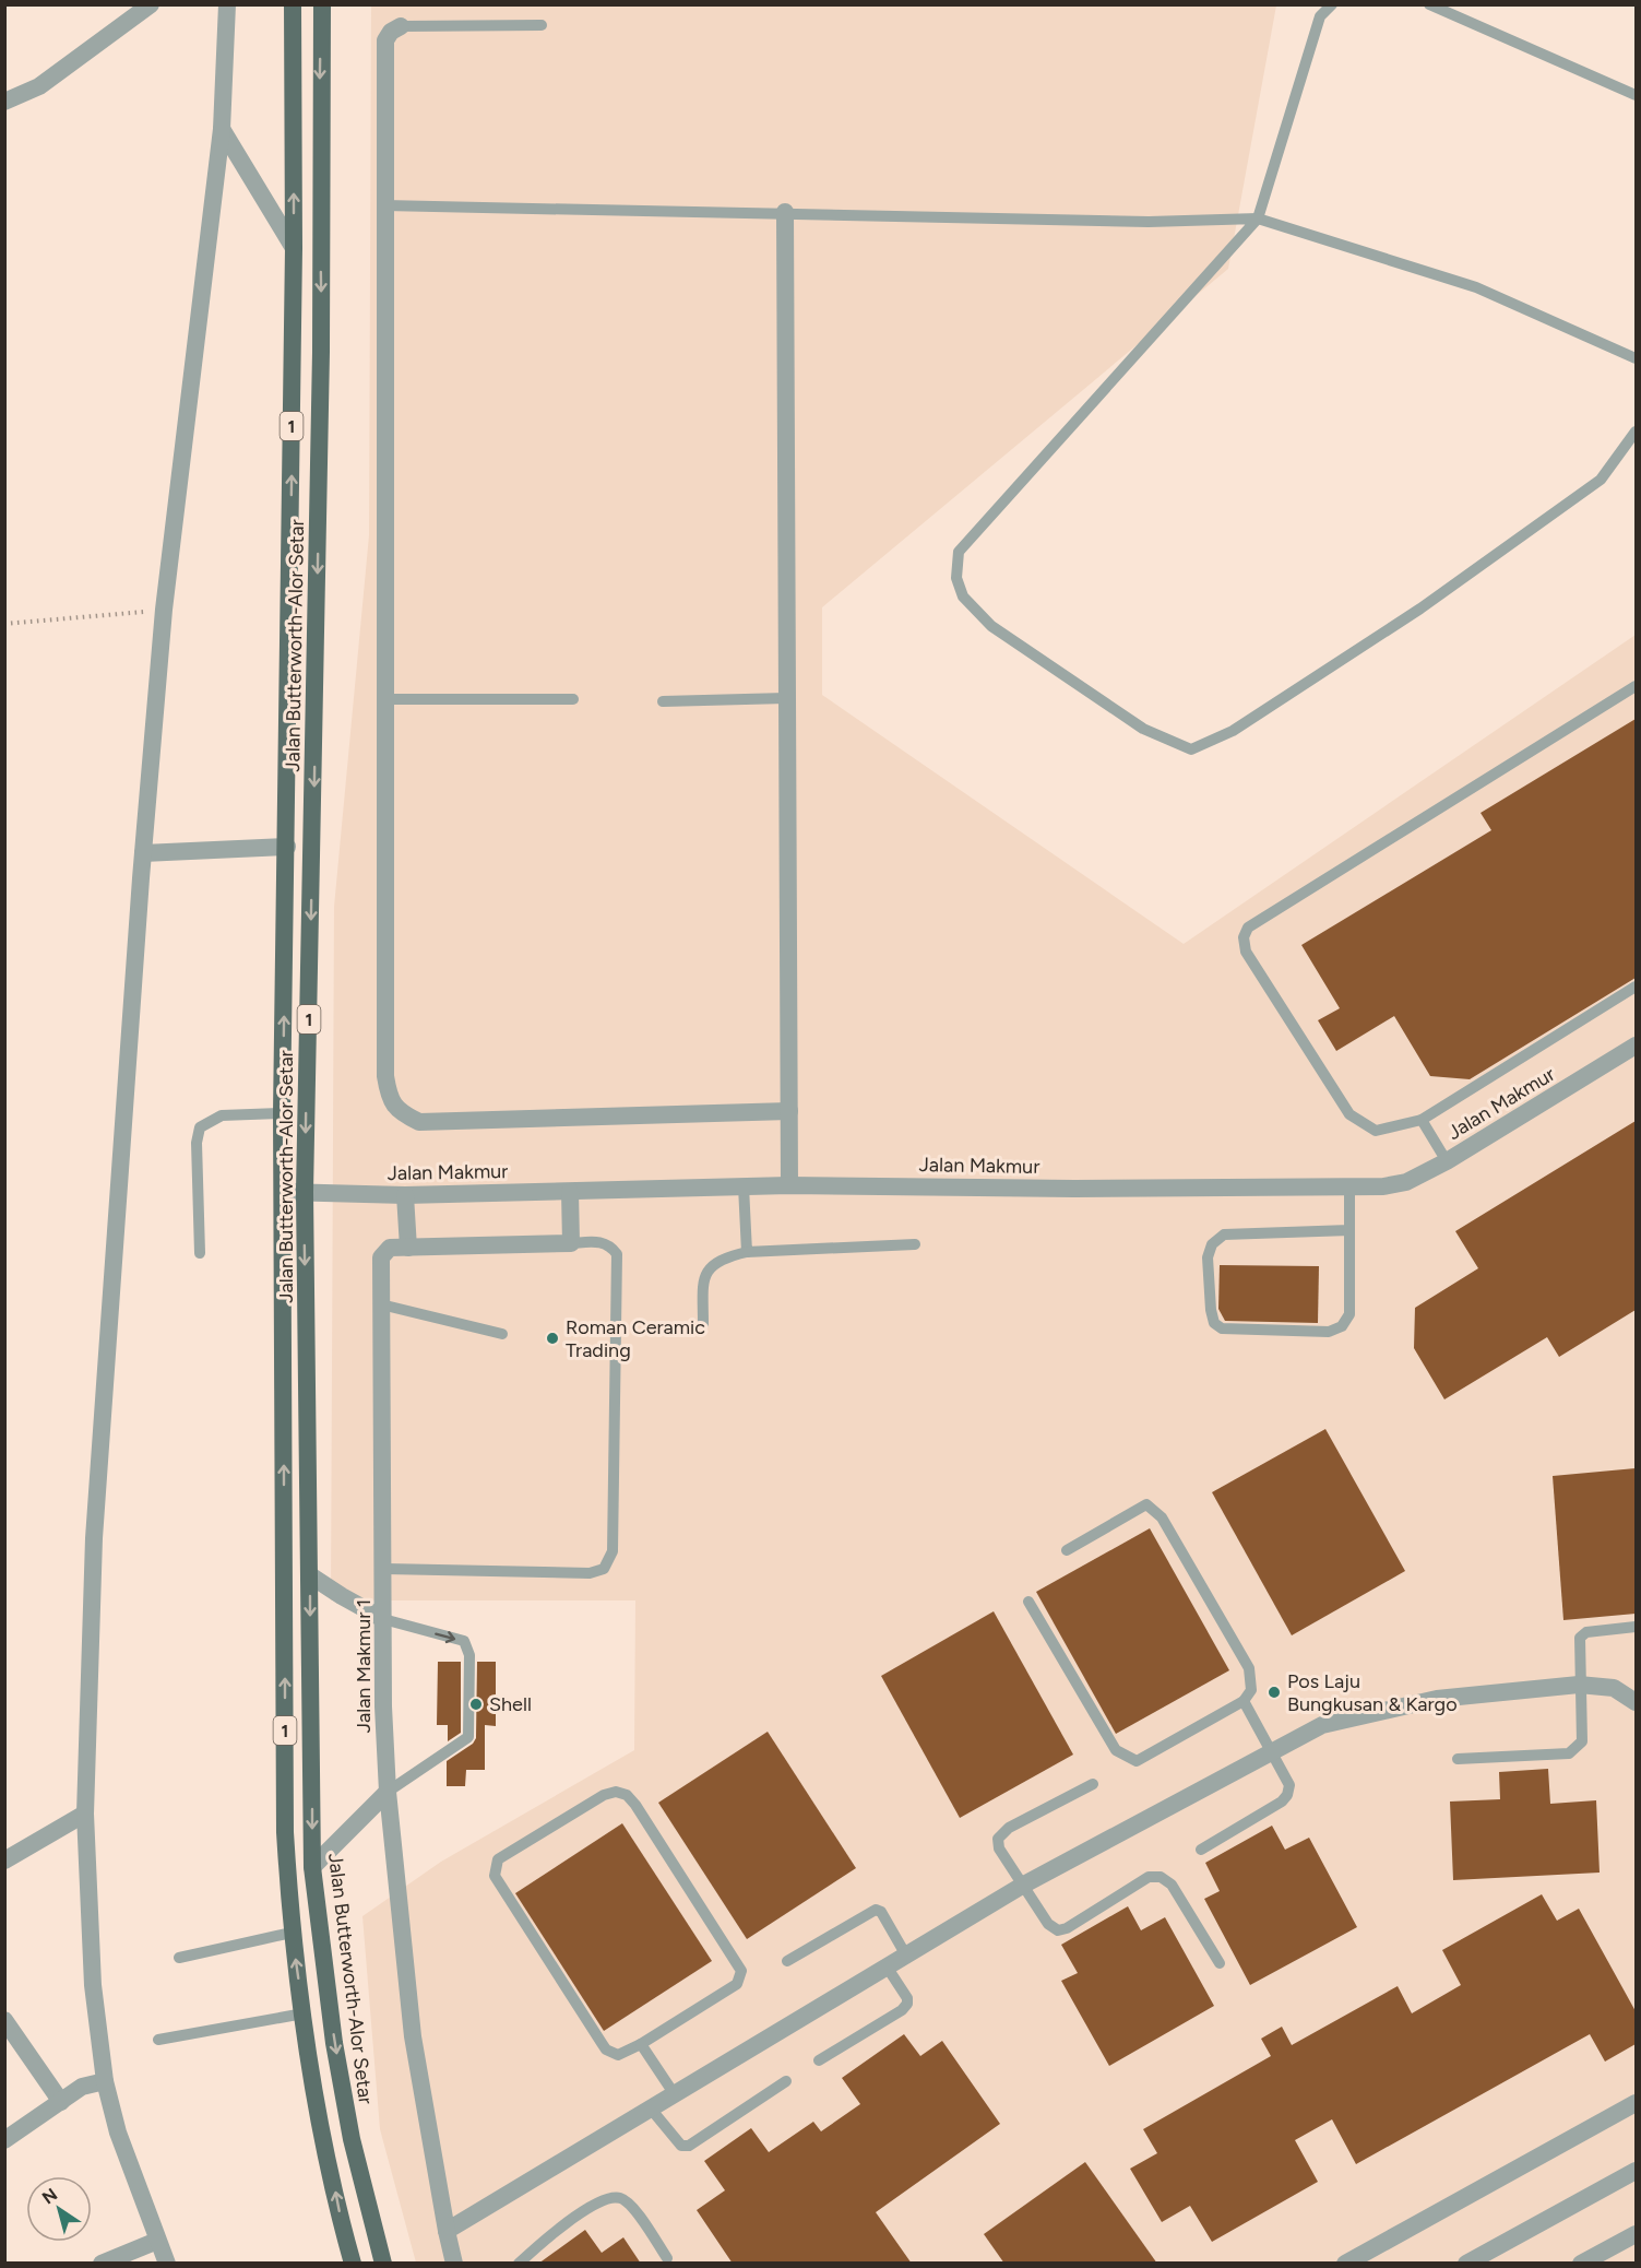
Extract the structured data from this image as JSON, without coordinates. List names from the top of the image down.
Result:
{
  "streets": {
    "main road": ["1", "Jalan Butterworth-Alor Setar"],
    "street": ["Jalan Makmur", "Jalan Makmur 1"]
  },
  "crossings": [
    ["Jalan Butterworth-Alor Setar", "Jalan Makmur"]
  ],
  "places": ["Roman Ceramic Trading", "Pos Laju Bungkusan & Kargo", "Shell"],
  "north": "top left"
}
